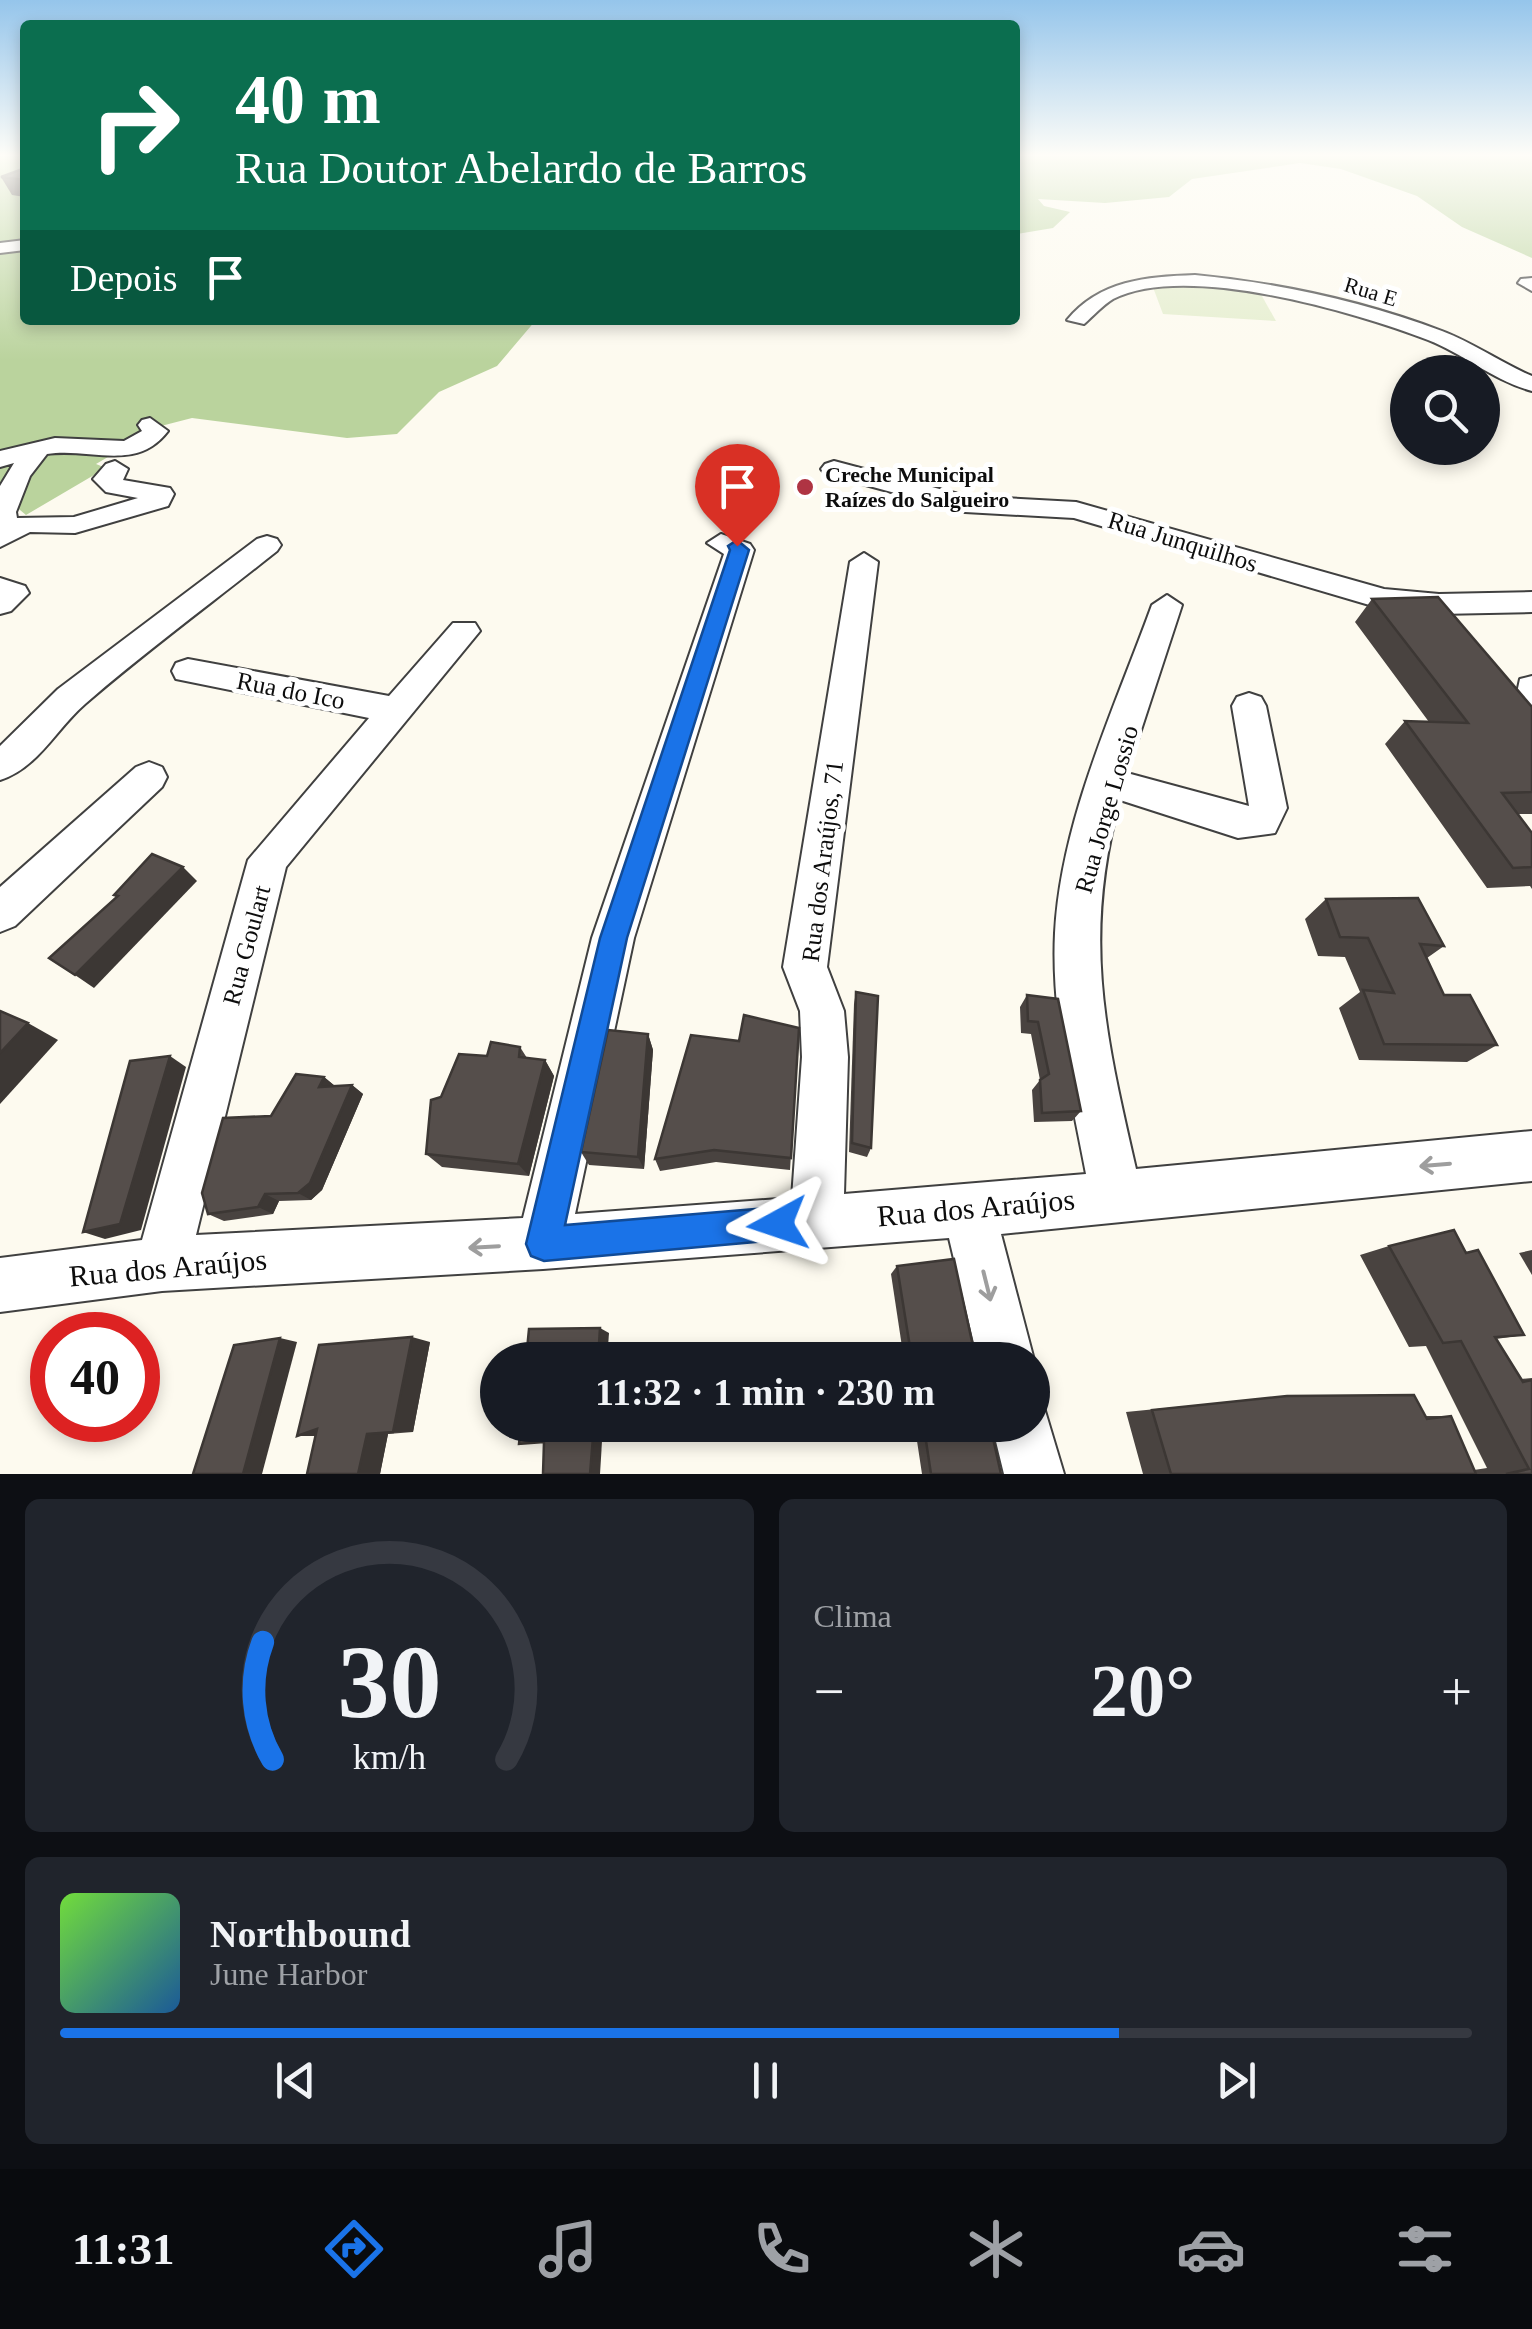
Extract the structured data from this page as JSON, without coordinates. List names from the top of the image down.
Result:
{
  "streets": {
    "street": [
      "Rua E",
      "Rua Junquilhos",
      "Rua do Ico",
      "Rua Jorge Lossio",
      "Rua dos Araújos, 71",
      "Rua Goulart",
      "Rua dos Araújos"
    ]
  },
  "crossings": [
    ["Rua do Ico", "Rua Goulart"],
    ["Rua Jorge Lossio", "Rua dos Araújos"],
    ["Rua dos Araújos, 71", "Rua dos Araújos"],
    ["Rua Goulart", "Rua dos Araújos"]
  ],
  "one_way": ["Rua dos Araújos"],
  "places": ["Creche Municipal Raízes do Salgueiro"],
  "page": {
    "turn": ["40 m", "Rua Doutor Abelardo de Barros"],
    "then": "Depois",
    "limit": "40",
    "trip": "11:32 · 1 min · 230 m",
    "tile": "Clima",
    "heat": ["−", "20°", "+"],
    "song": ["Northbound", "June Harbor"],
    "tabs": "11:31",
    "gauge": ["30", "km/h"]
  }
}
